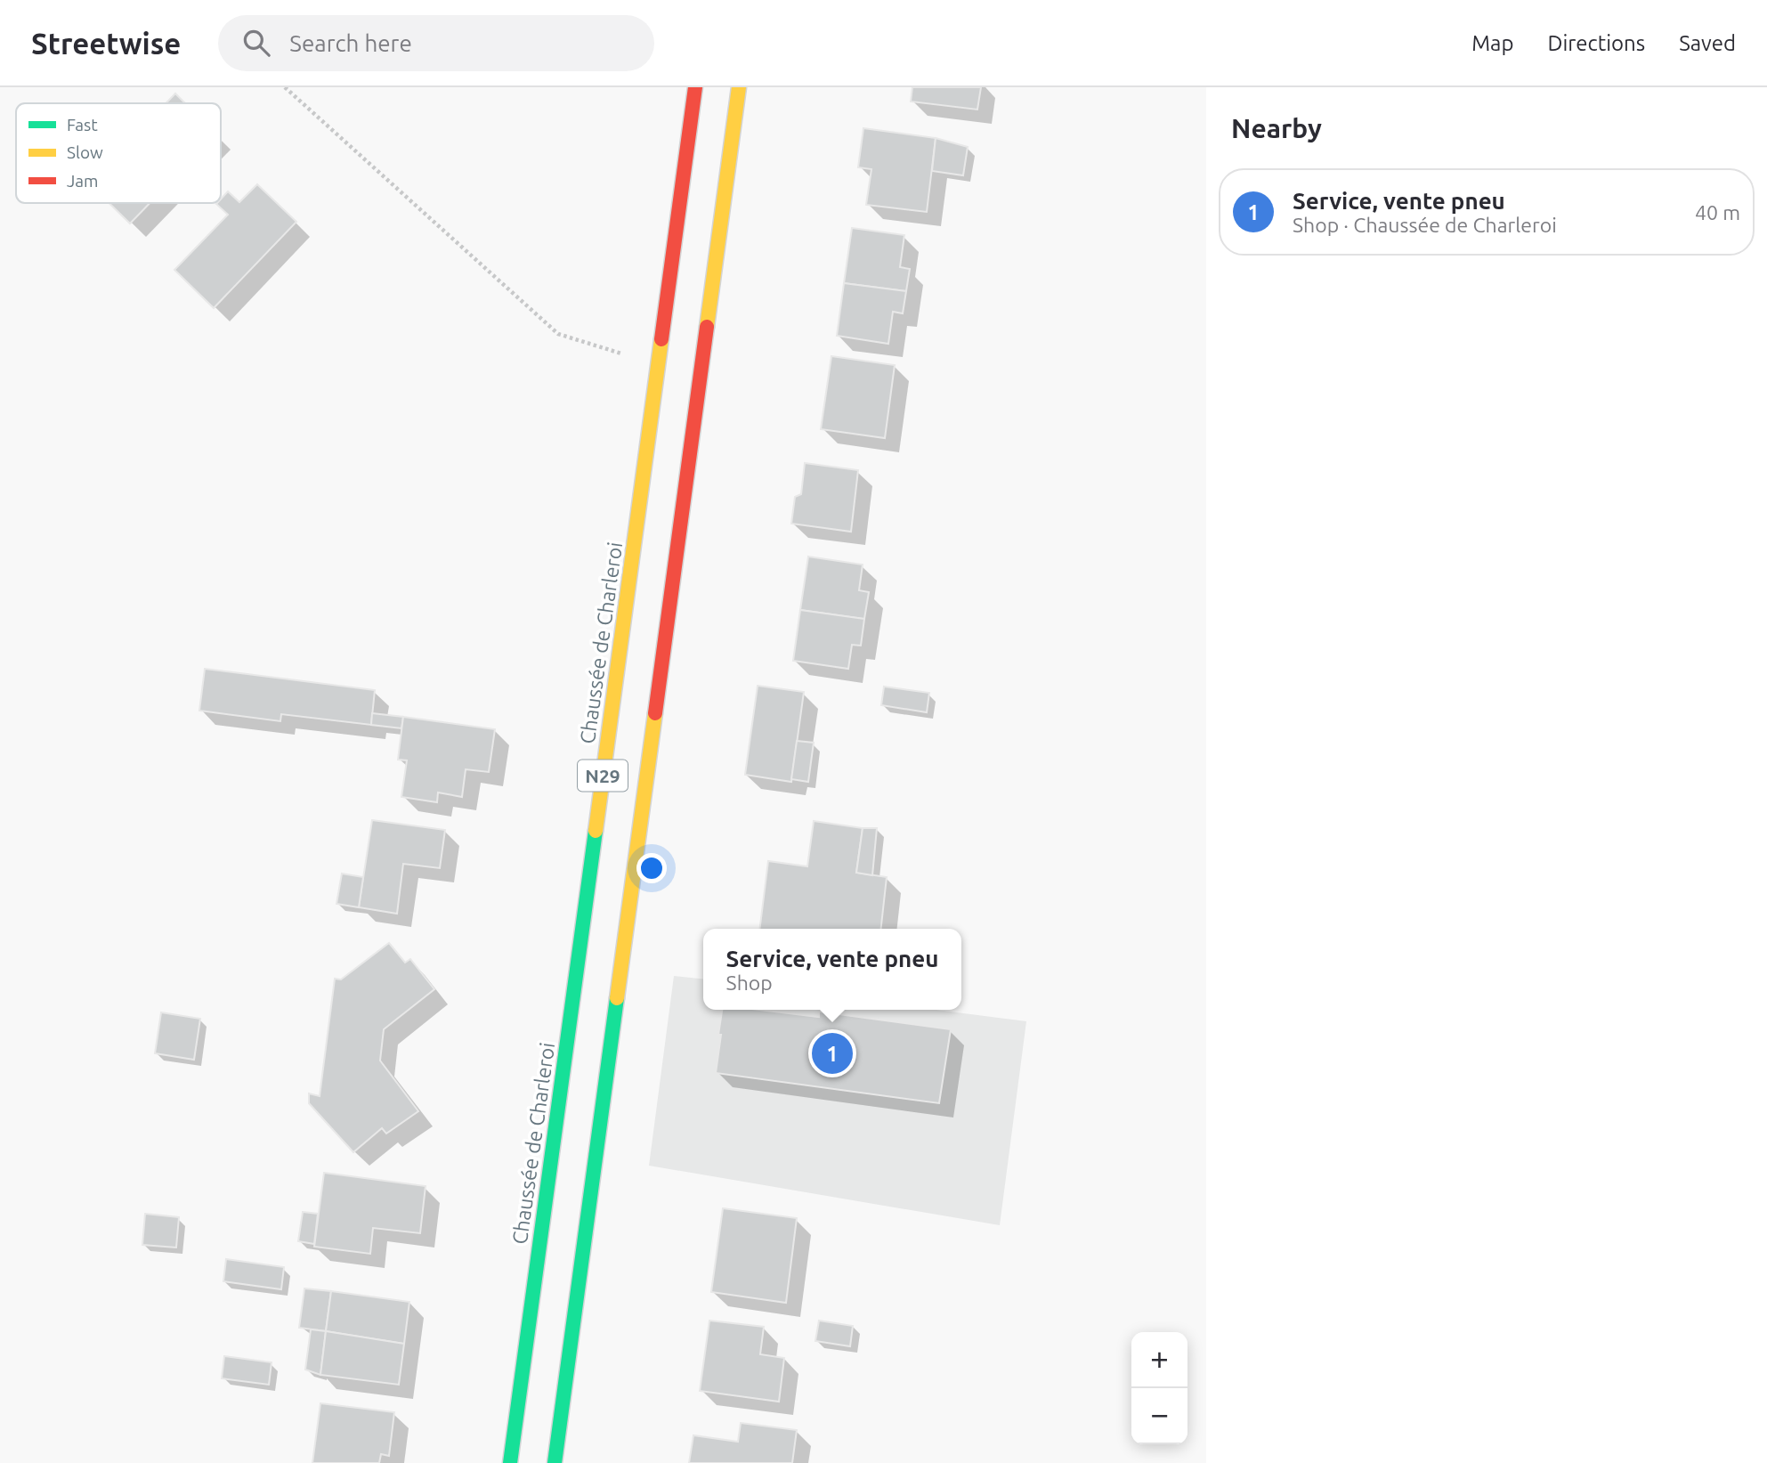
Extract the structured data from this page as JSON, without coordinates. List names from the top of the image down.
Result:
{
  "streets": {
    "main road": ["Chaussée de Charleroi", "N29"]
  },
  "legend": ["Fast", "Slow", "Jam"],
  "page": {
    "header": "Streetwise",
    "search": "Search here",
    "nav": ["Map", "Directions", "Saved"],
    "heading": "Nearby",
    "list": [
      {
        "mark": "1",
        "name": "Service, vente pneu",
        "note": "Shop · Chaussée de Charleroi",
        "value": "40 m"
      }
    ],
    "popup": ["Service, vente pneu", "Shop"],
    "pins": "1",
    "map_buttons": ["+", "−"]
  }
}
